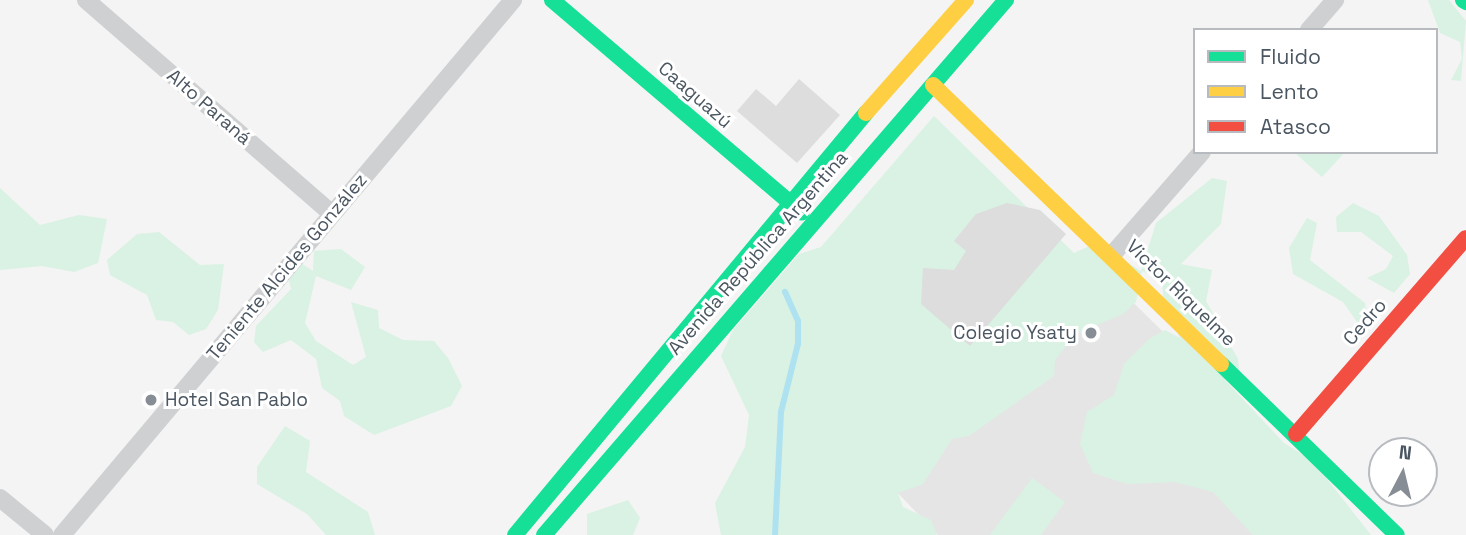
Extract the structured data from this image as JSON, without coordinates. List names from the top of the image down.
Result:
{
  "streets": {
    "main road": [
      "Caaguazú",
      "Avenida República Argentina",
      "Victor Riquelme",
      "Cedro"
    ],
    "street": ["Alto Paraná", "Teniente Alcides González"]
  },
  "crossings": [
    ["Caaguazú", "Avenida República Argentina"],
    ["Alto Paraná", "Teniente Alcides González"],
    ["Avenida República Argentina", "Victor Riquelme"],
    ["Victor Riquelme", "Cedro"]
  ],
  "places": ["Colegio Ysaty", "Hotel San Pablo"],
  "legend": ["Fluido", "Lento", "Atasco"],
  "north": "top"
}
